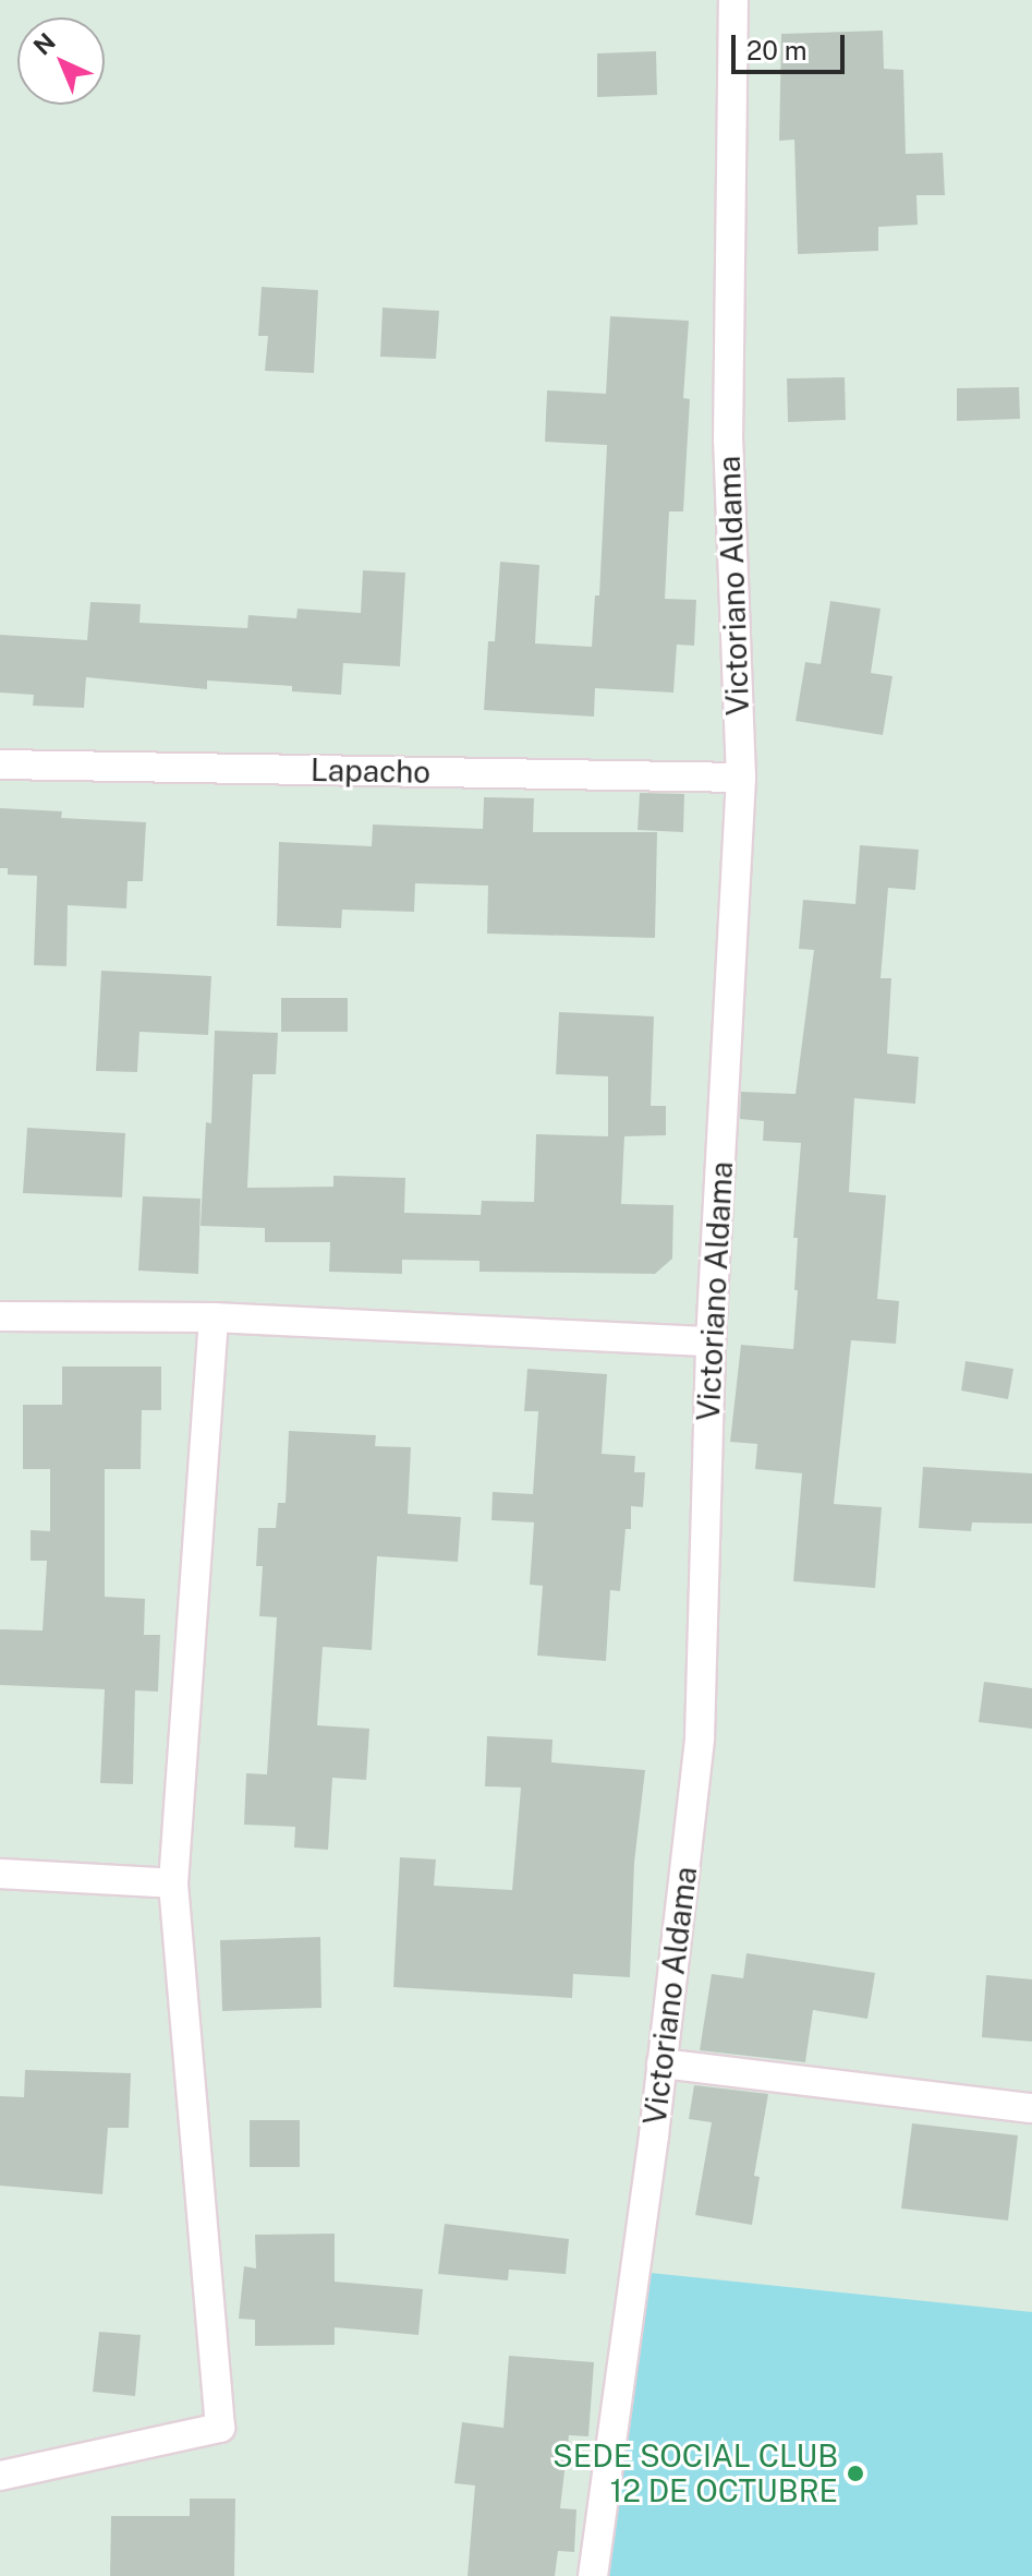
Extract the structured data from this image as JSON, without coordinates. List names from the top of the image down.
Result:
{
  "streets": {
    "street": ["Victoriano Aldama", "Lapacho"]
  },
  "crossings": [
    ["Victoriano Aldama", "Lapacho"]
  ],
  "places": ["SEDE SOCIAL CLUB 12 DE OCTUBRE"],
  "scale_bar": "20 m",
  "north": "top left"
}
